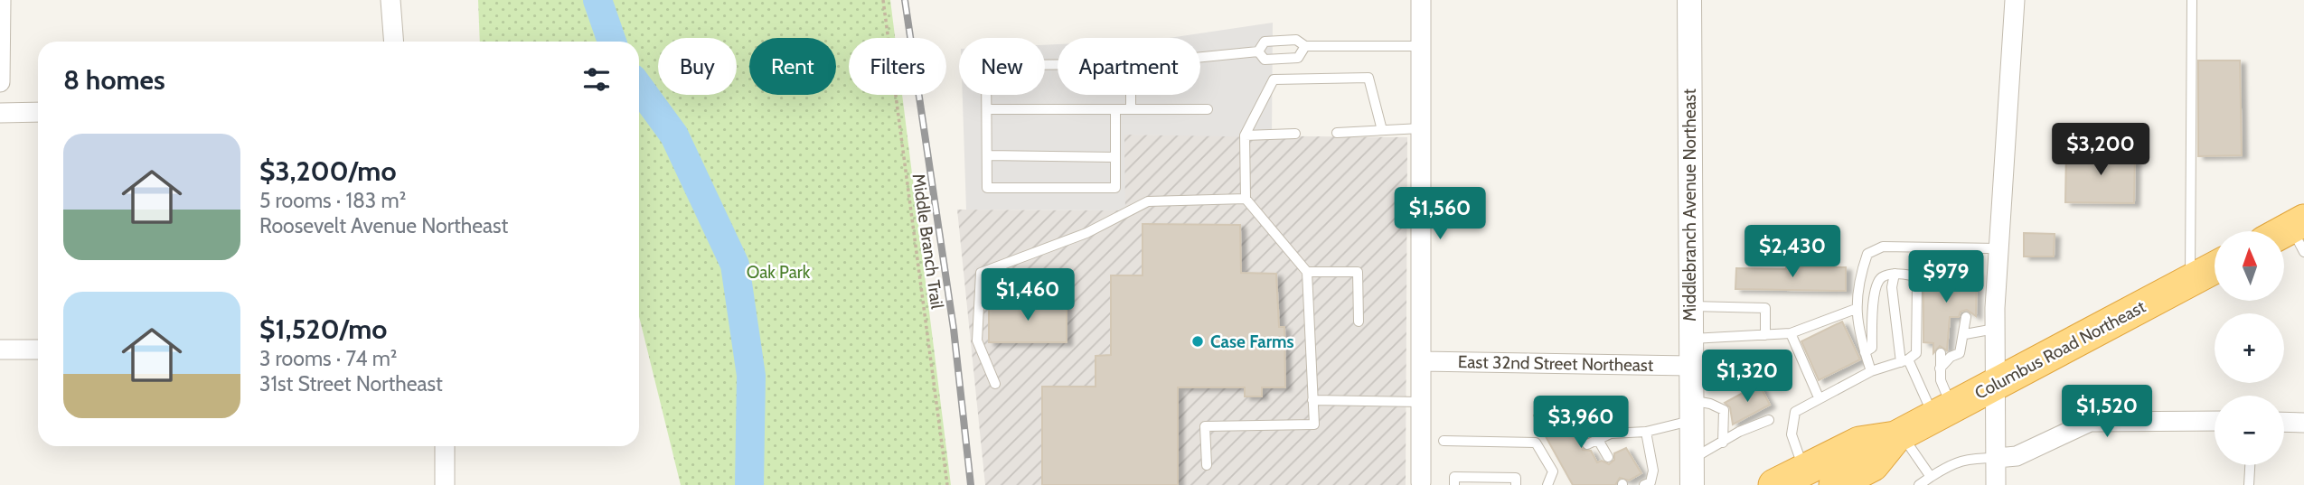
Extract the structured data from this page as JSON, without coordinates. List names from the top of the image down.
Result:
{
  "streets": {
    "highway": ["Columbus Road Northeast"],
    "street": ["Middlebranch Avenue Northeast", "East 32nd Street Northeast"],
    "path": ["Middle Branch Trail"]
  },
  "crossings": [
    ["Middlebranch Avenue Northeast", "East 32nd Street Northeast"]
  ],
  "parks": ["Oak Park"],
  "places": ["Case Farms"],
  "north": "top",
  "page": {
    "chip": [
      "Buy",
      "Rent",
      "Filters",
      "New",
      "Apartment"
    ],
    "heading": "8 homes",
    "list": [
      {
        "name": "$3,200/mo",
        "note": "5 rooms · 183 m² · Roosevelt Avenue Northeast"
      },
      {
        "name": "$1,520/mo",
        "note": "3 rooms · 74 m² · 31st Street Northeast"
      }
    ],
    "price": [
      "$3,200",
      "$1,560",
      "$2,430",
      "$979",
      "$1,460",
      "$1,320",
      "$1,520",
      "$3,960"
    ],
    "map_buttons": ["+", "−"]
  }
}
